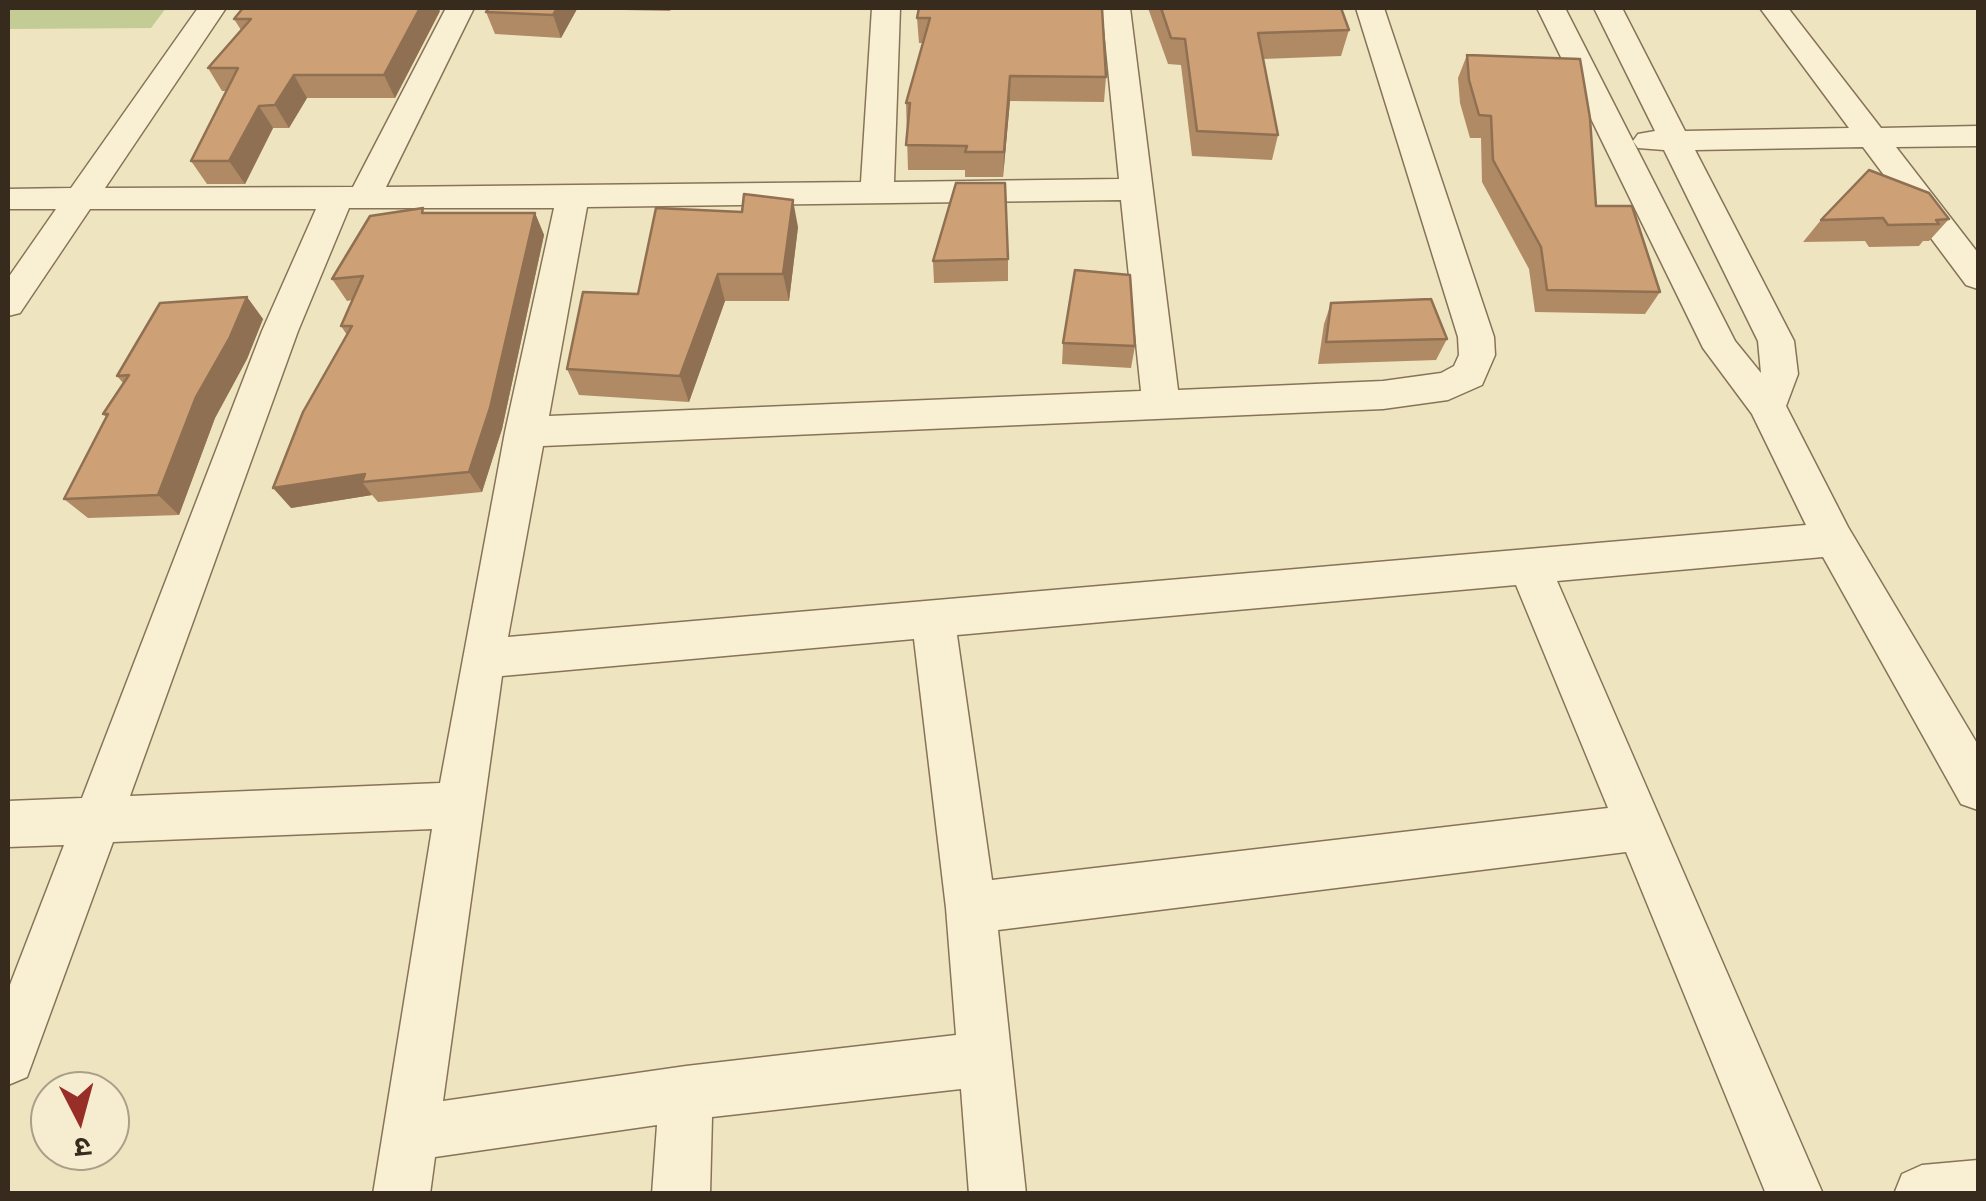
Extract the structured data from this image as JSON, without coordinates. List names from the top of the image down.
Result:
{
  "north": "bottom"
}
